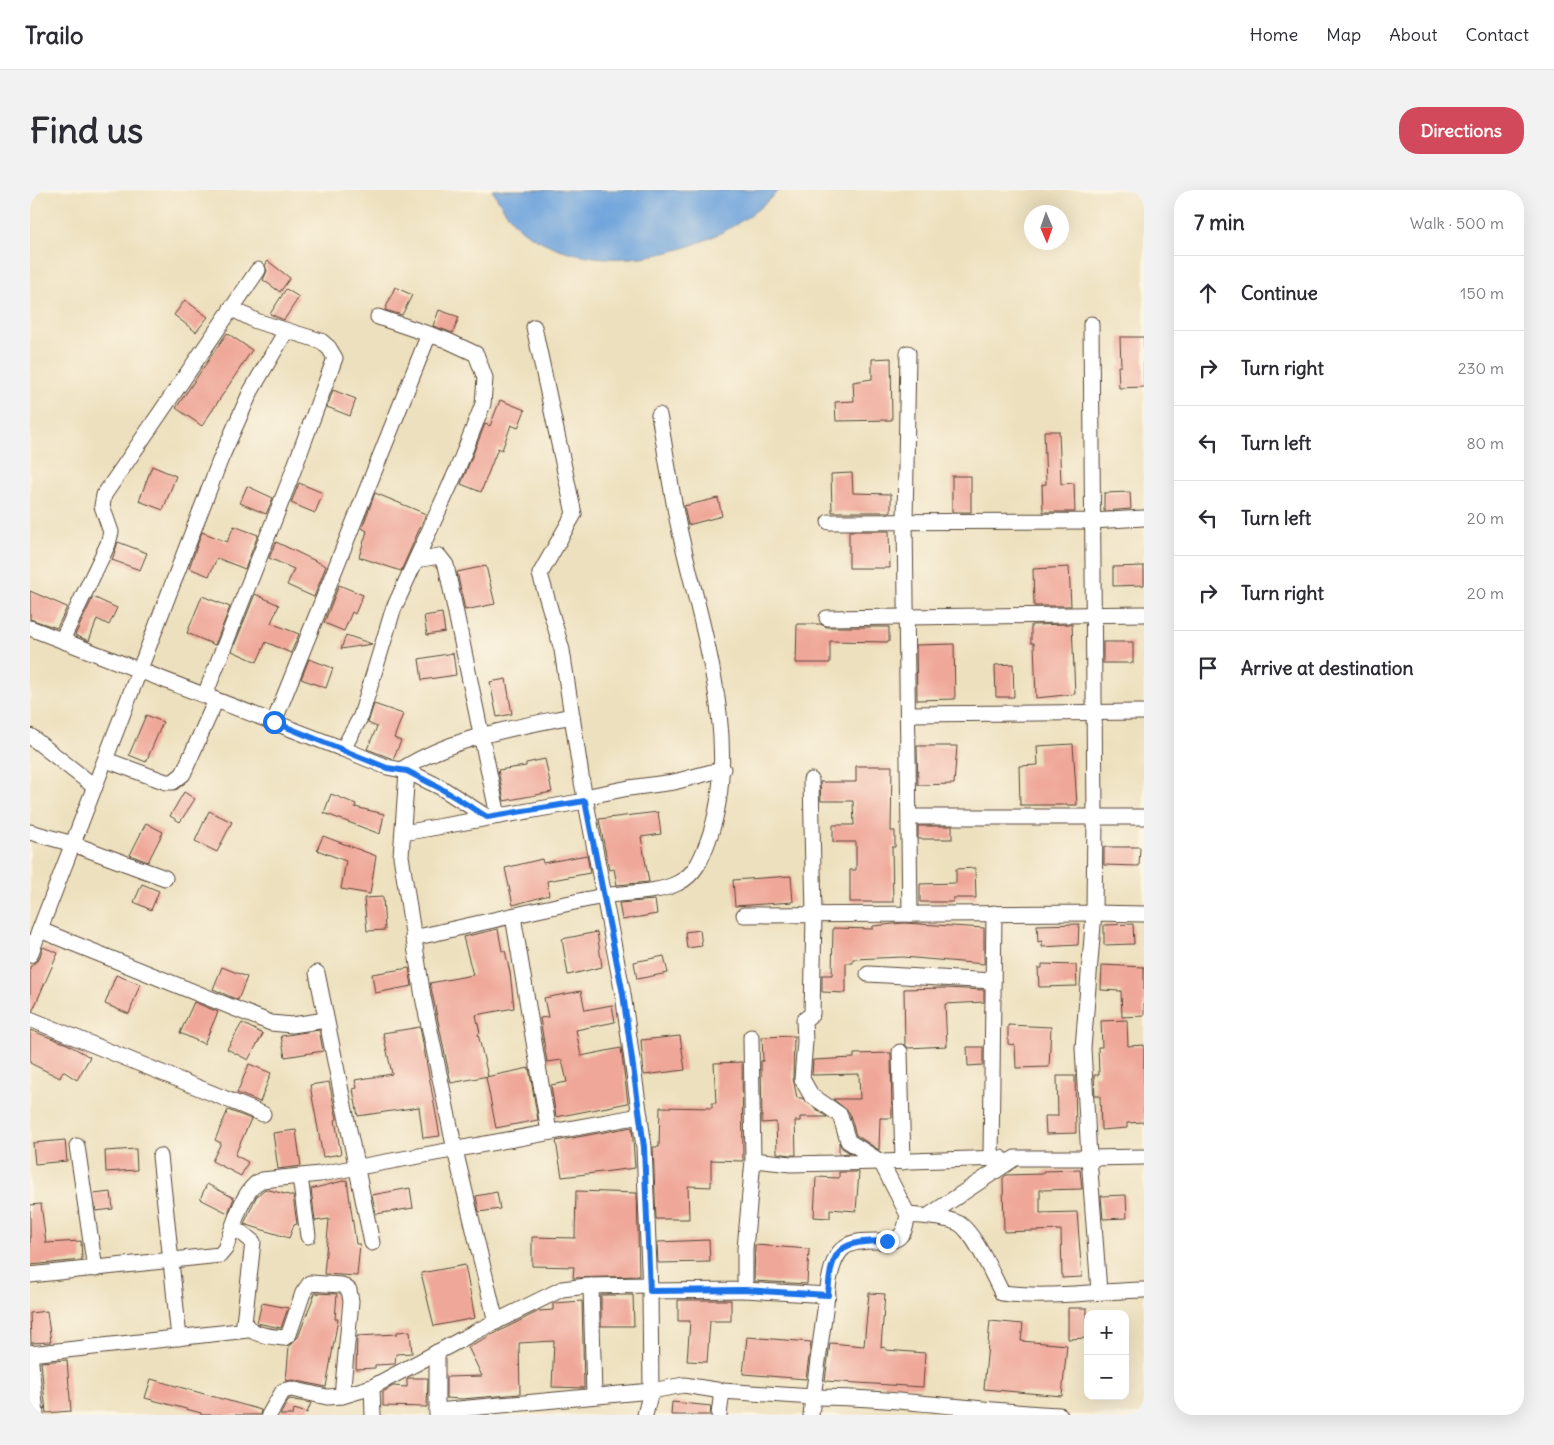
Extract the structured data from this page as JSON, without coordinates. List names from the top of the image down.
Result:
{
  "north": "bottom",
  "page": {
    "header": "Trailo",
    "nav": [
      "Home",
      "Map",
      "About",
      "Contact"
    ],
    "buttons": "Directions",
    "title": "Find us",
    "heading": ["7 min", "Walk · 500 m"],
    "list": [
      ["Continue", "150 m"],
      ["Turn right", "230 m"],
      ["Turn left", "80 m"],
      ["Turn left", "20 m"],
      ["Turn right", "20 m"],
      "Arrive at destination"
    ],
    "map_buttons": ["+", "−"]
  }
}
